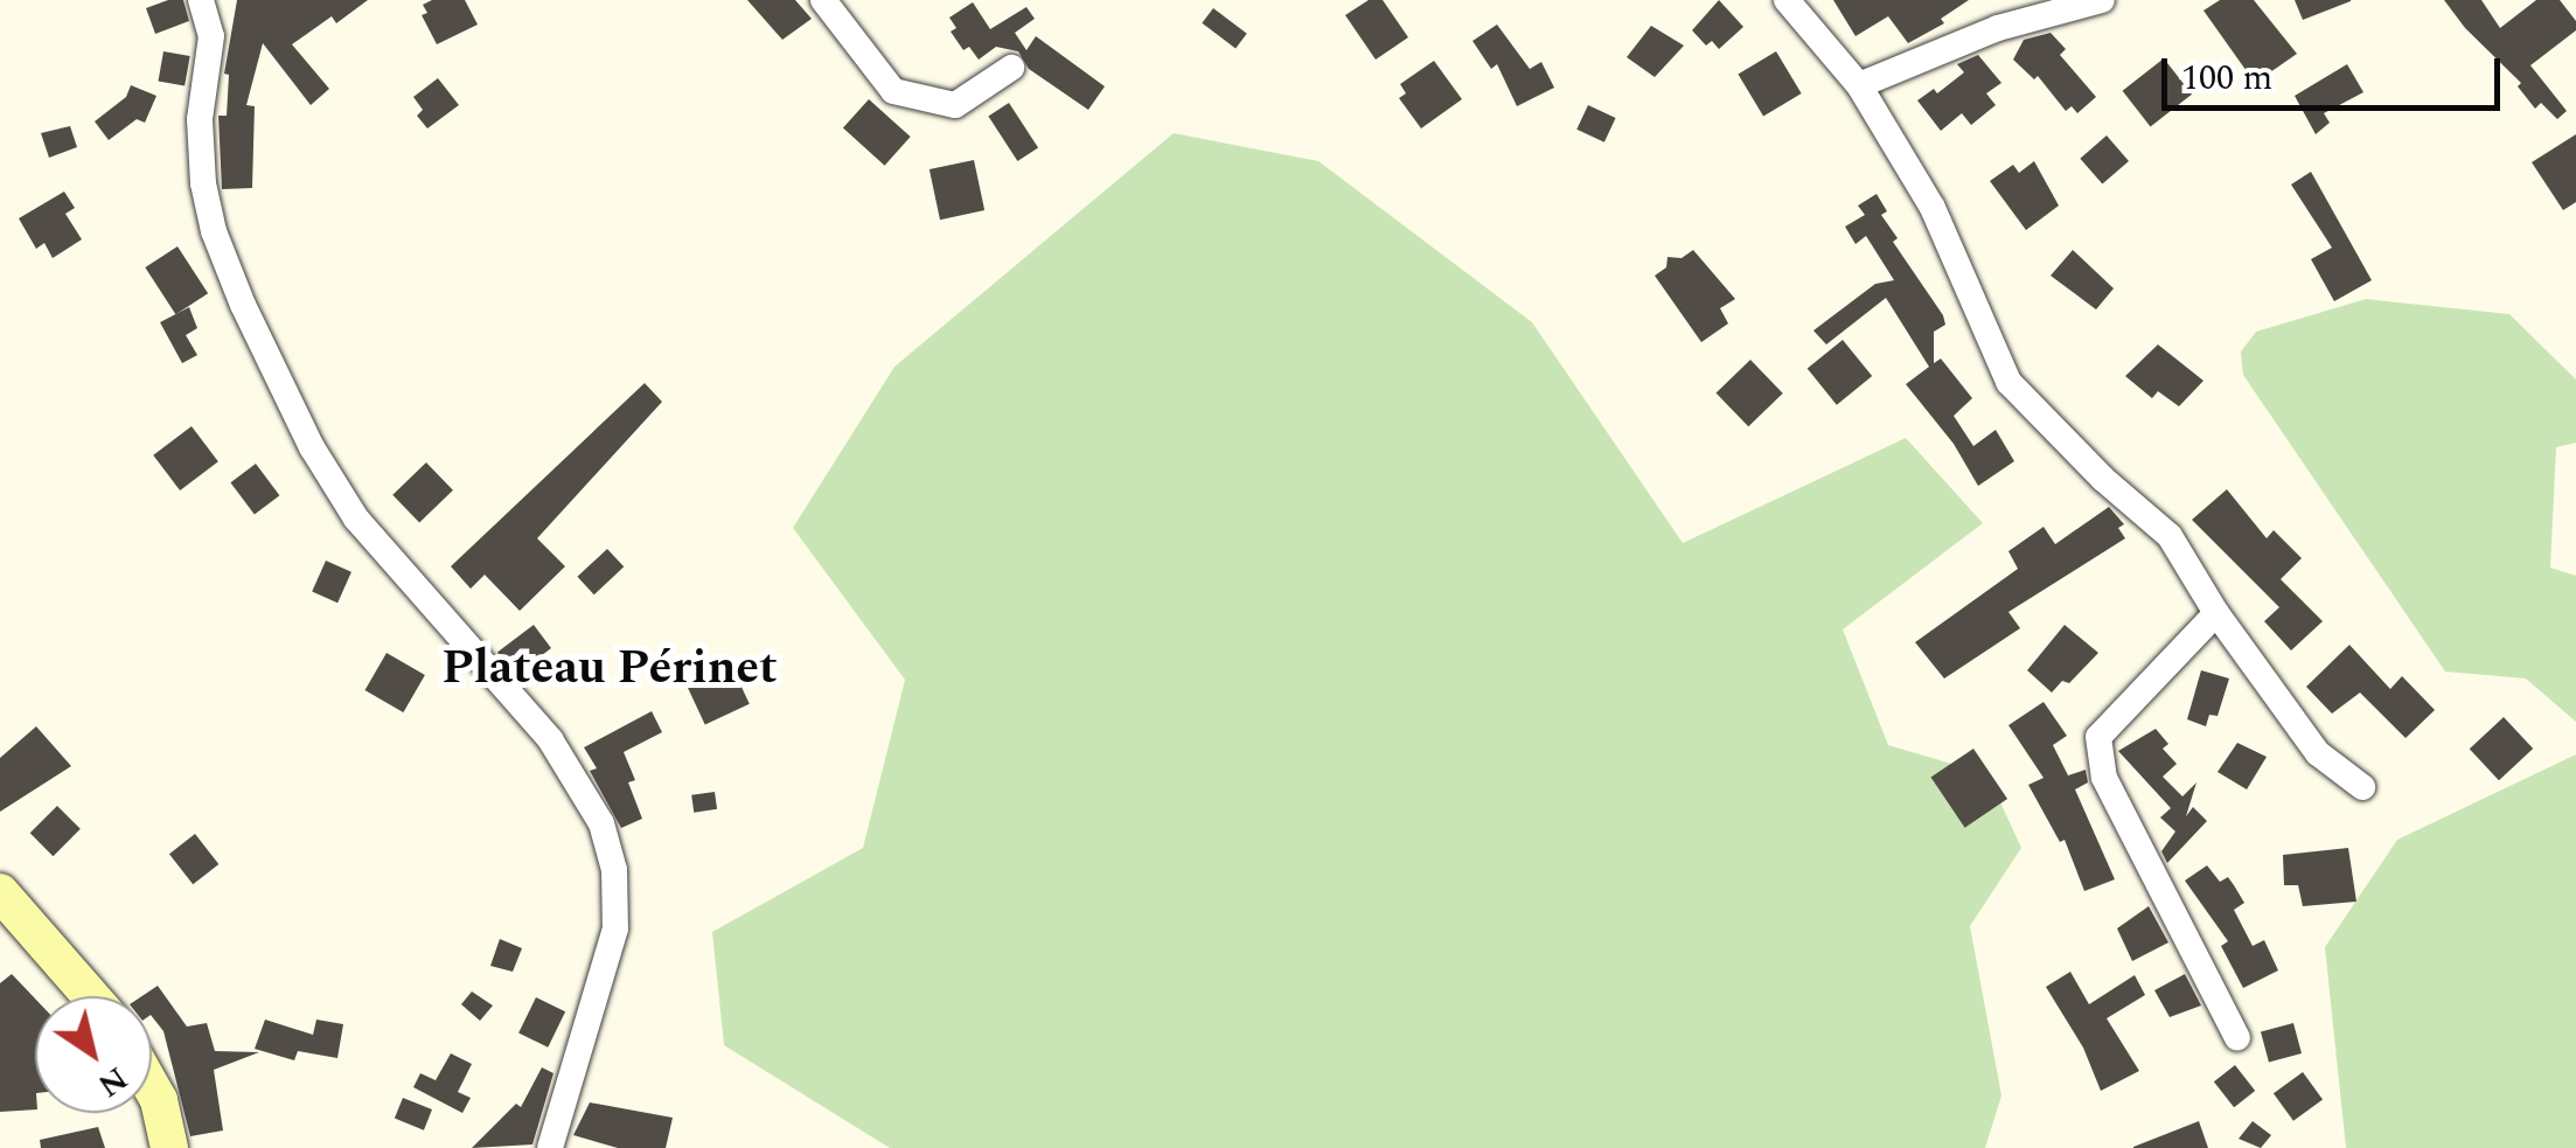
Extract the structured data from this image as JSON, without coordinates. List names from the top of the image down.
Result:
{
  "districts": ["Plateau Périnet"],
  "scale_bar": "100 m",
  "north": "bottom right"
}
